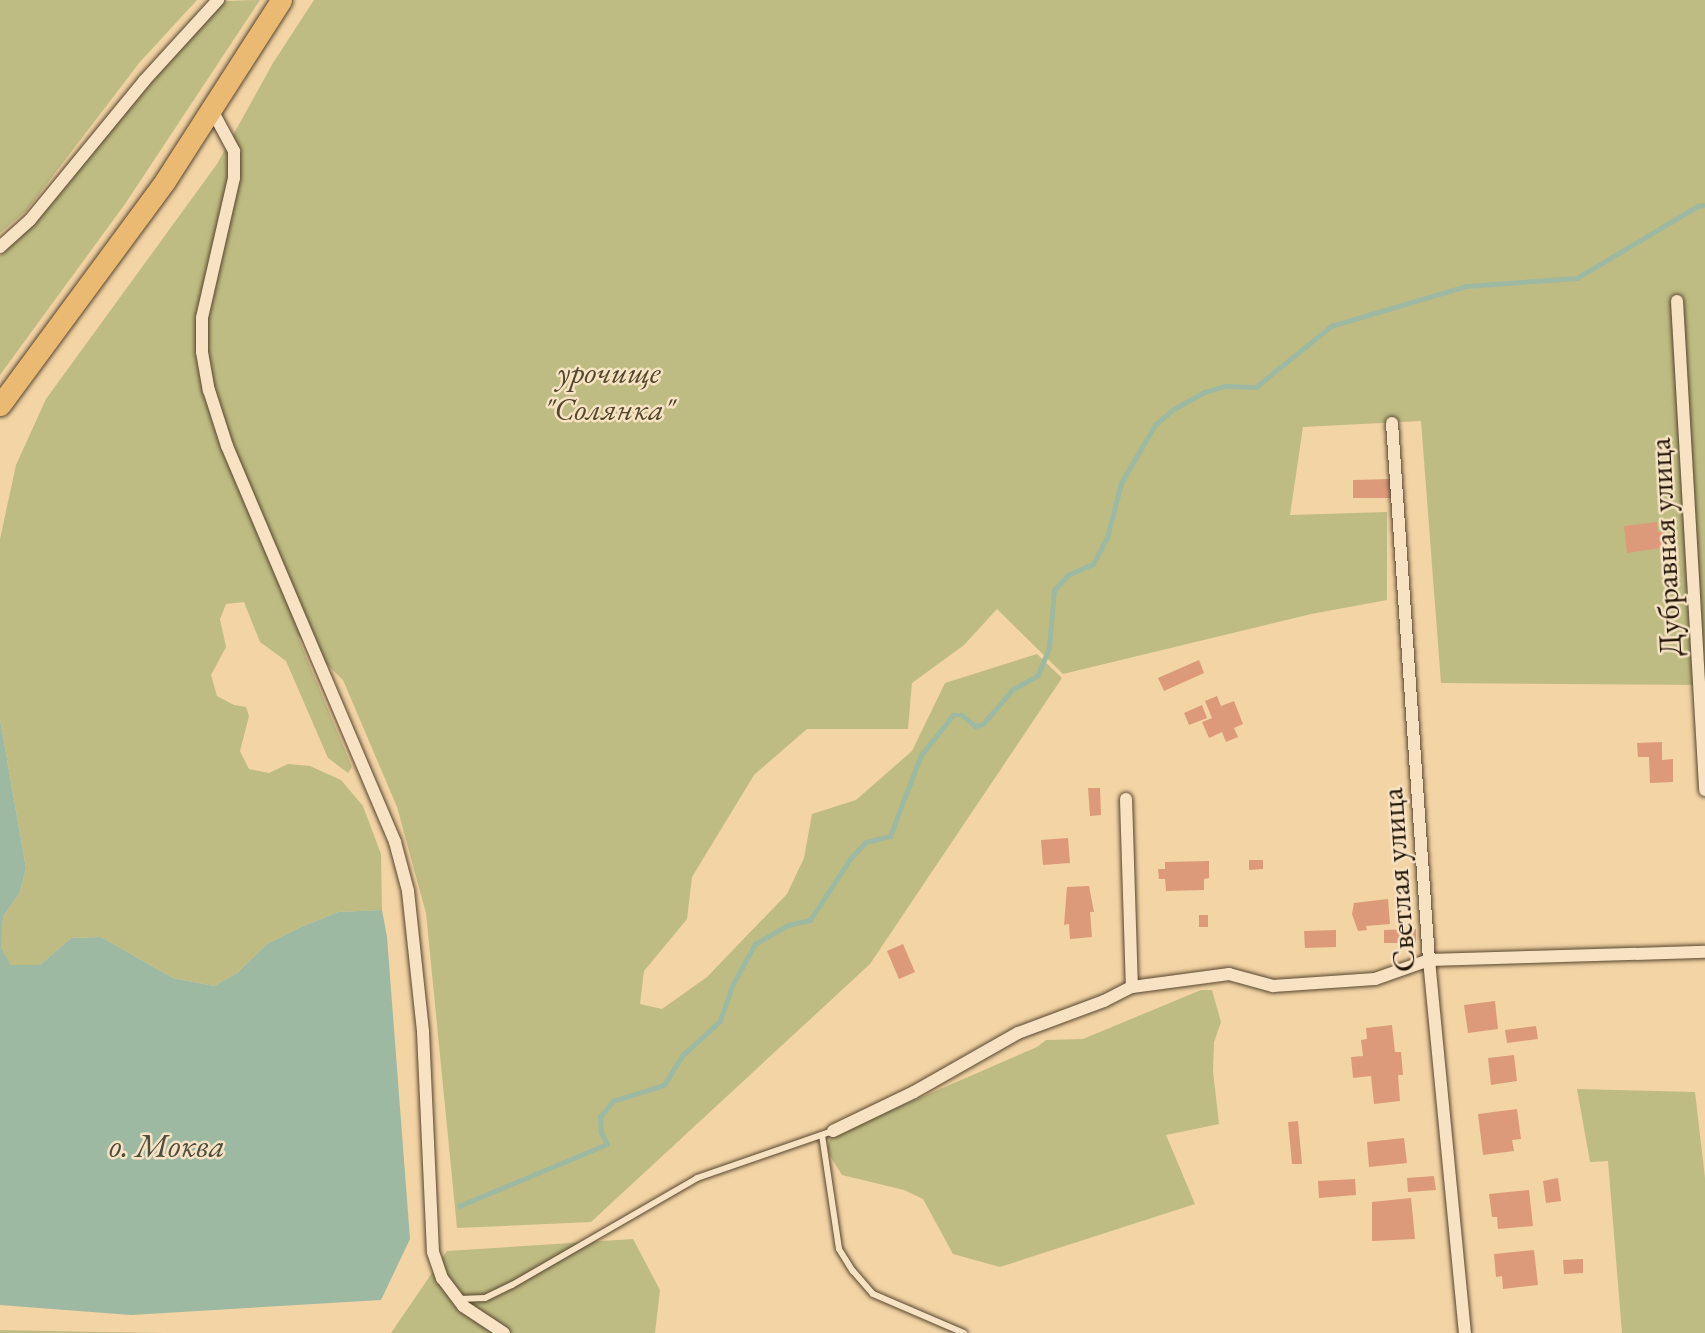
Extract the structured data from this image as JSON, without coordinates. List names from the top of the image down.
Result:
{
  "streets": {
    "street": ["Дубравная улица", "Светлая улица"]
  },
  "water": ["о. Моква"],
  "parks": ["урочище \"Солянка\""]
}
